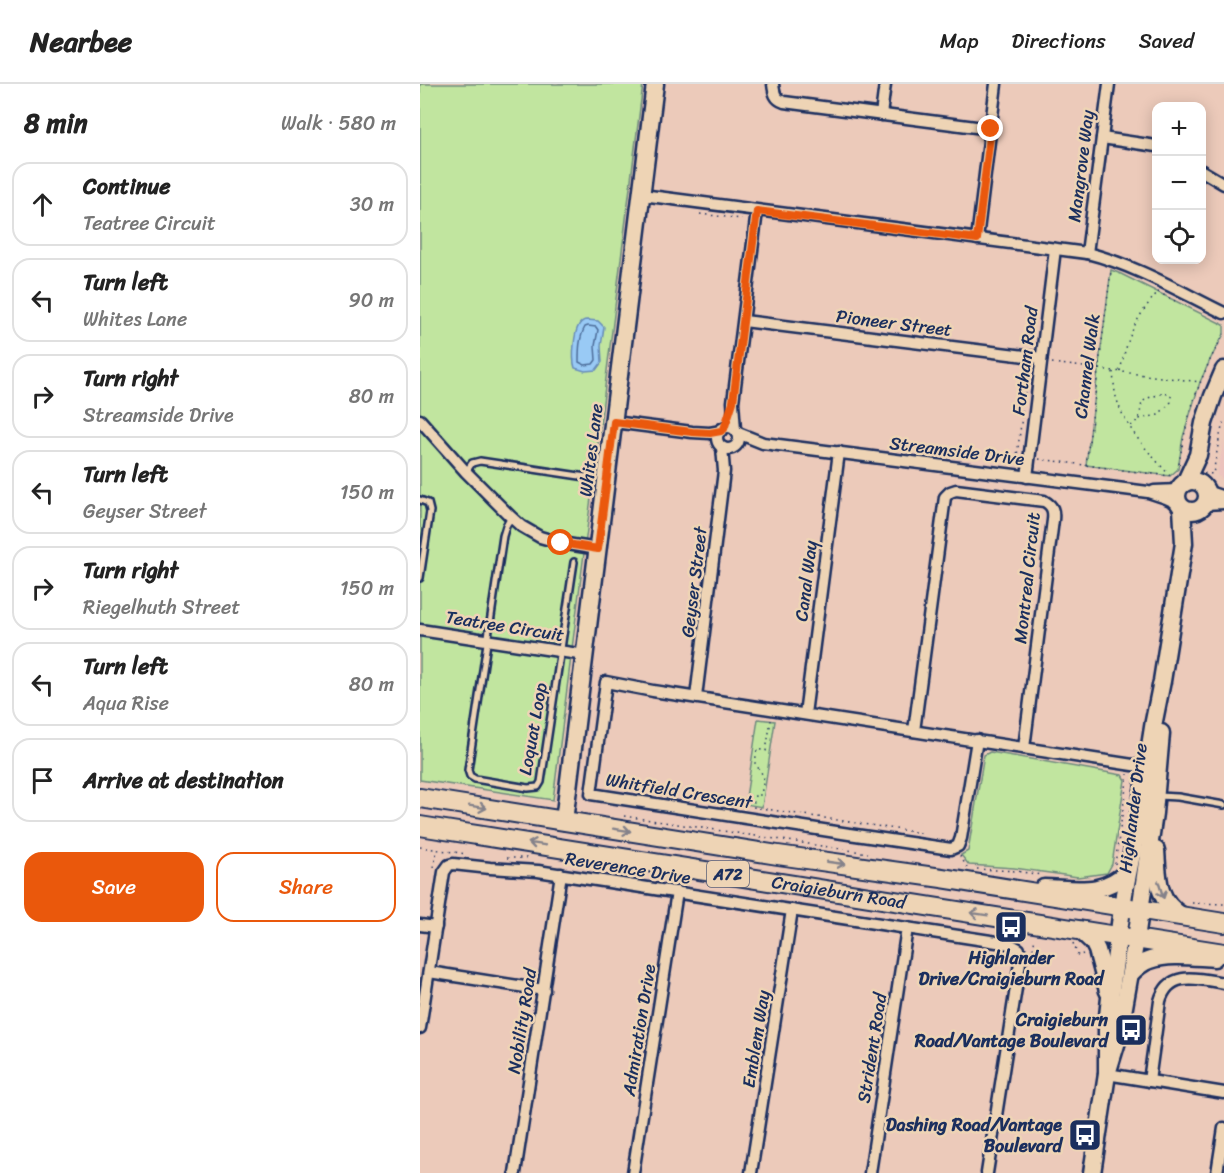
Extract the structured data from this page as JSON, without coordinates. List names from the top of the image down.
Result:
{
  "streets": {
    "main road": ["A72", "Craigieburn Road"],
    "street": [
      "Mangrove Way",
      "Pioneer Street",
      "Fortham Road",
      "Whites Lane",
      "Streamside Drive",
      "Montreal Circuit",
      "Canal Way",
      "Geyser Street",
      "Teatree Circuit",
      "Whitfield Crescent",
      "Highlander Drive",
      "Reverence Drive",
      "Nobility Road",
      "Admiration Drive",
      "Emblem Way",
      "Strident Road"
    ],
    "lane": ["Loquat Loop"],
    "path": ["Channel Walk"]
  },
  "crossings": [
    ["Pioneer Street", "Fortham Road"],
    ["Fortham Road", "Streamside Drive"],
    ["Whites Lane", "Streamside Drive"],
    ["Whites Lane", "Teatree Circuit"],
    ["Whites Lane", "Craigieburn Road"],
    ["Streamside Drive", "Canal Way"],
    ["Streamside Drive", "Geyser Street"],
    ["Streamside Drive", "Highlander Drive"],
    ["Montreal Circuit", "Whitfield Crescent"],
    ["Canal Way", "Whitfield Crescent"],
    ["Geyser Street", "Whitfield Crescent"],
    ["Teatree Circuit", "Loquat Loop"],
    ["Whitfield Crescent", "Highlander Drive"],
    ["Highlander Drive", "Craigieburn Road"],
    ["Reverence Drive", "Nobility Road"],
    ["Reverence Drive", "Admiration Drive"],
    ["Reverence Drive", "Emblem Way"],
    ["Reverence Drive", "Strident Road"]
  ],
  "places": {
    "bus stop": ["Highlander Drive/Craigieburn Road", "Craigieburn Road/Vantage Boulevard", "Dashing Road/Vantage Boulevard"]
  },
  "page": {
    "header": "Nearbee",
    "nav": ["Map", "Directions", "Saved"],
    "heading": ["8 min", "Walk · 580 m"],
    "map_buttons": ["+", "−"],
    "list": [
      ["Continue", "Teatree Circuit", "30 m"],
      ["Turn left", "Whites Lane", "90 m"],
      ["Turn right", "Streamside Drive", "80 m"],
      ["Turn left", "Geyser Street", "150 m"],
      ["Turn right", "Riegelhuth Street", "150 m"],
      ["Turn left", "Aqua Rise", "80 m"],
      "Arrive at destination"
    ],
    "buttons": ["Save", "Share"]
  }
}
